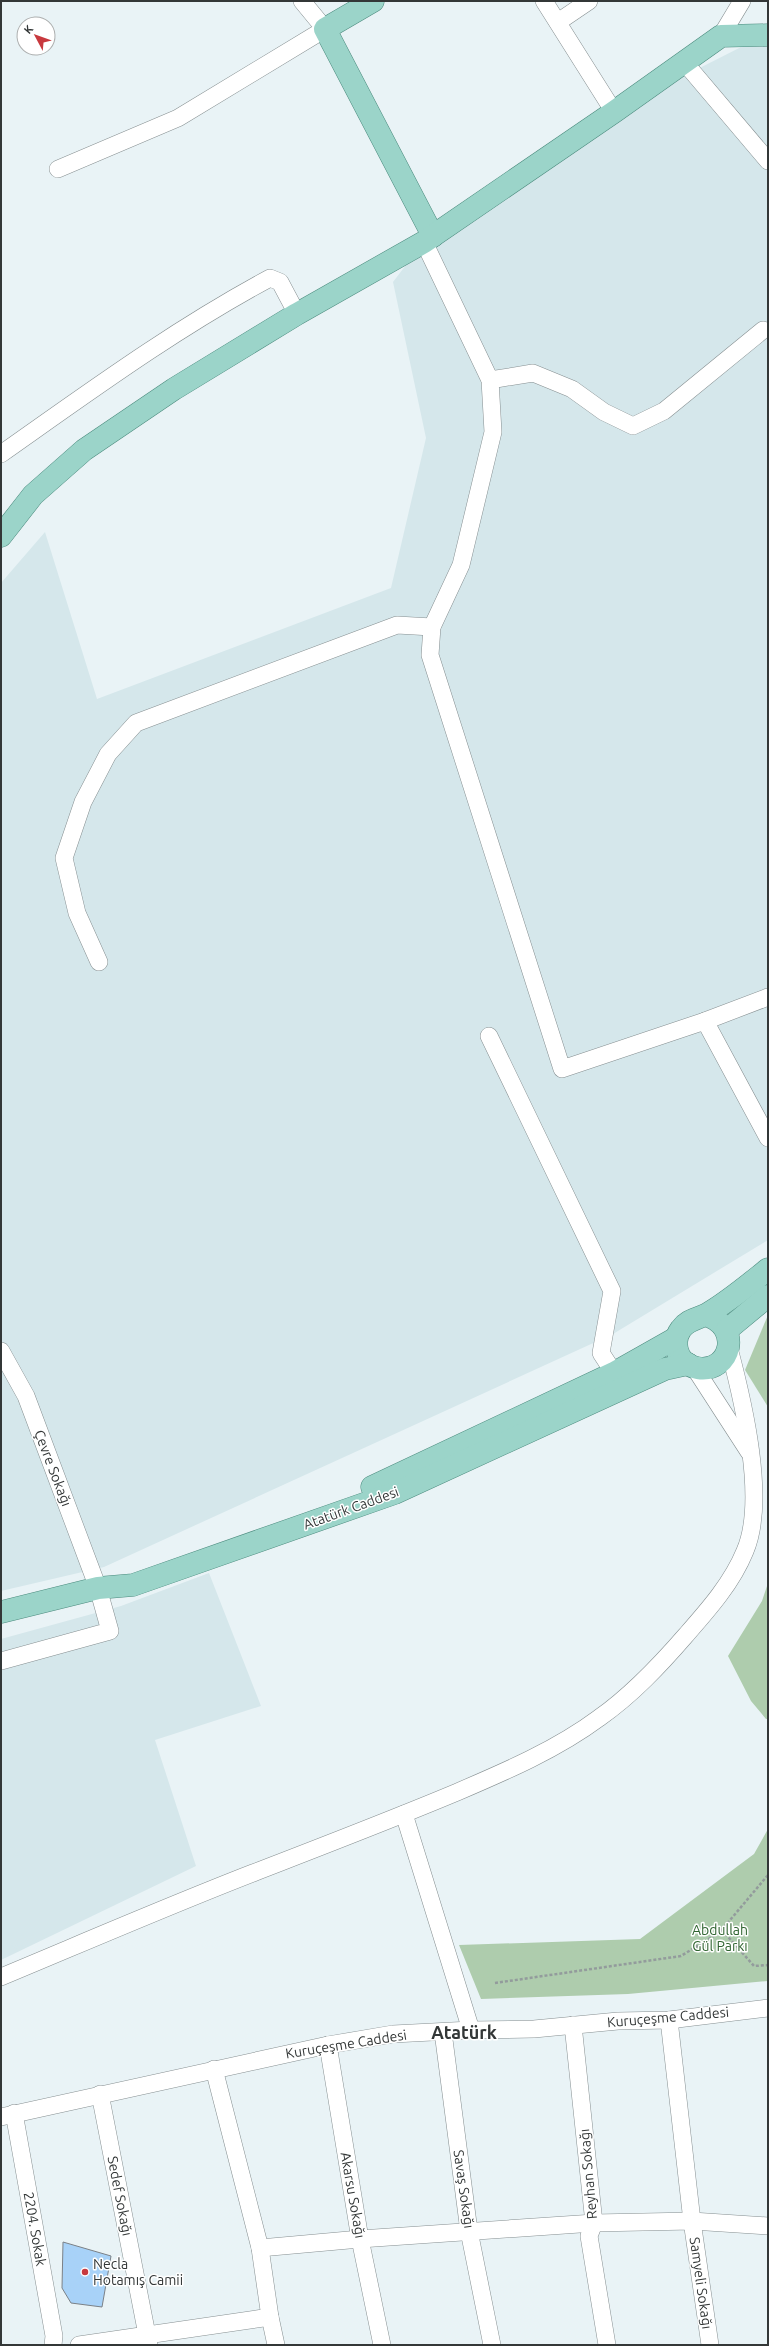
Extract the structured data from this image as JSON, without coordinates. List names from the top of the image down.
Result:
{
  "streets": {
    "main road": ["Atatürk Caddesi"],
    "street": [
      "Çevre Sokağı",
      "Kuruçeşme Caddesi",
      "Reyhan Sokağı",
      "Savaş Sokağı",
      "Akarsu Sokağı",
      "Sedef Sokağı",
      "2204. Sokak",
      "Samyeli Sokağı"
    ]
  },
  "crossings": [
    ["Çevre Sokağı", "Atatürk Caddesi"],
    ["Kuruçeşme Caddesi", "Reyhan Sokağı"],
    ["Kuruçeşme Caddesi", "Savaş Sokağı"],
    ["Kuruçeşme Caddesi", "Akarsu Sokağı"],
    ["Kuruçeşme Caddesi", "Sedef Sokağı"],
    ["Kuruçeşme Caddesi", "2204. Sokak"],
    ["Kuruçeşme Caddesi", "Samyeli Sokağı"]
  ],
  "districts": ["Atatürk"],
  "parks": ["Abdullah Gül Parkı"],
  "places": ["Necla Hotamış Camii"],
  "north": "top left"
}
